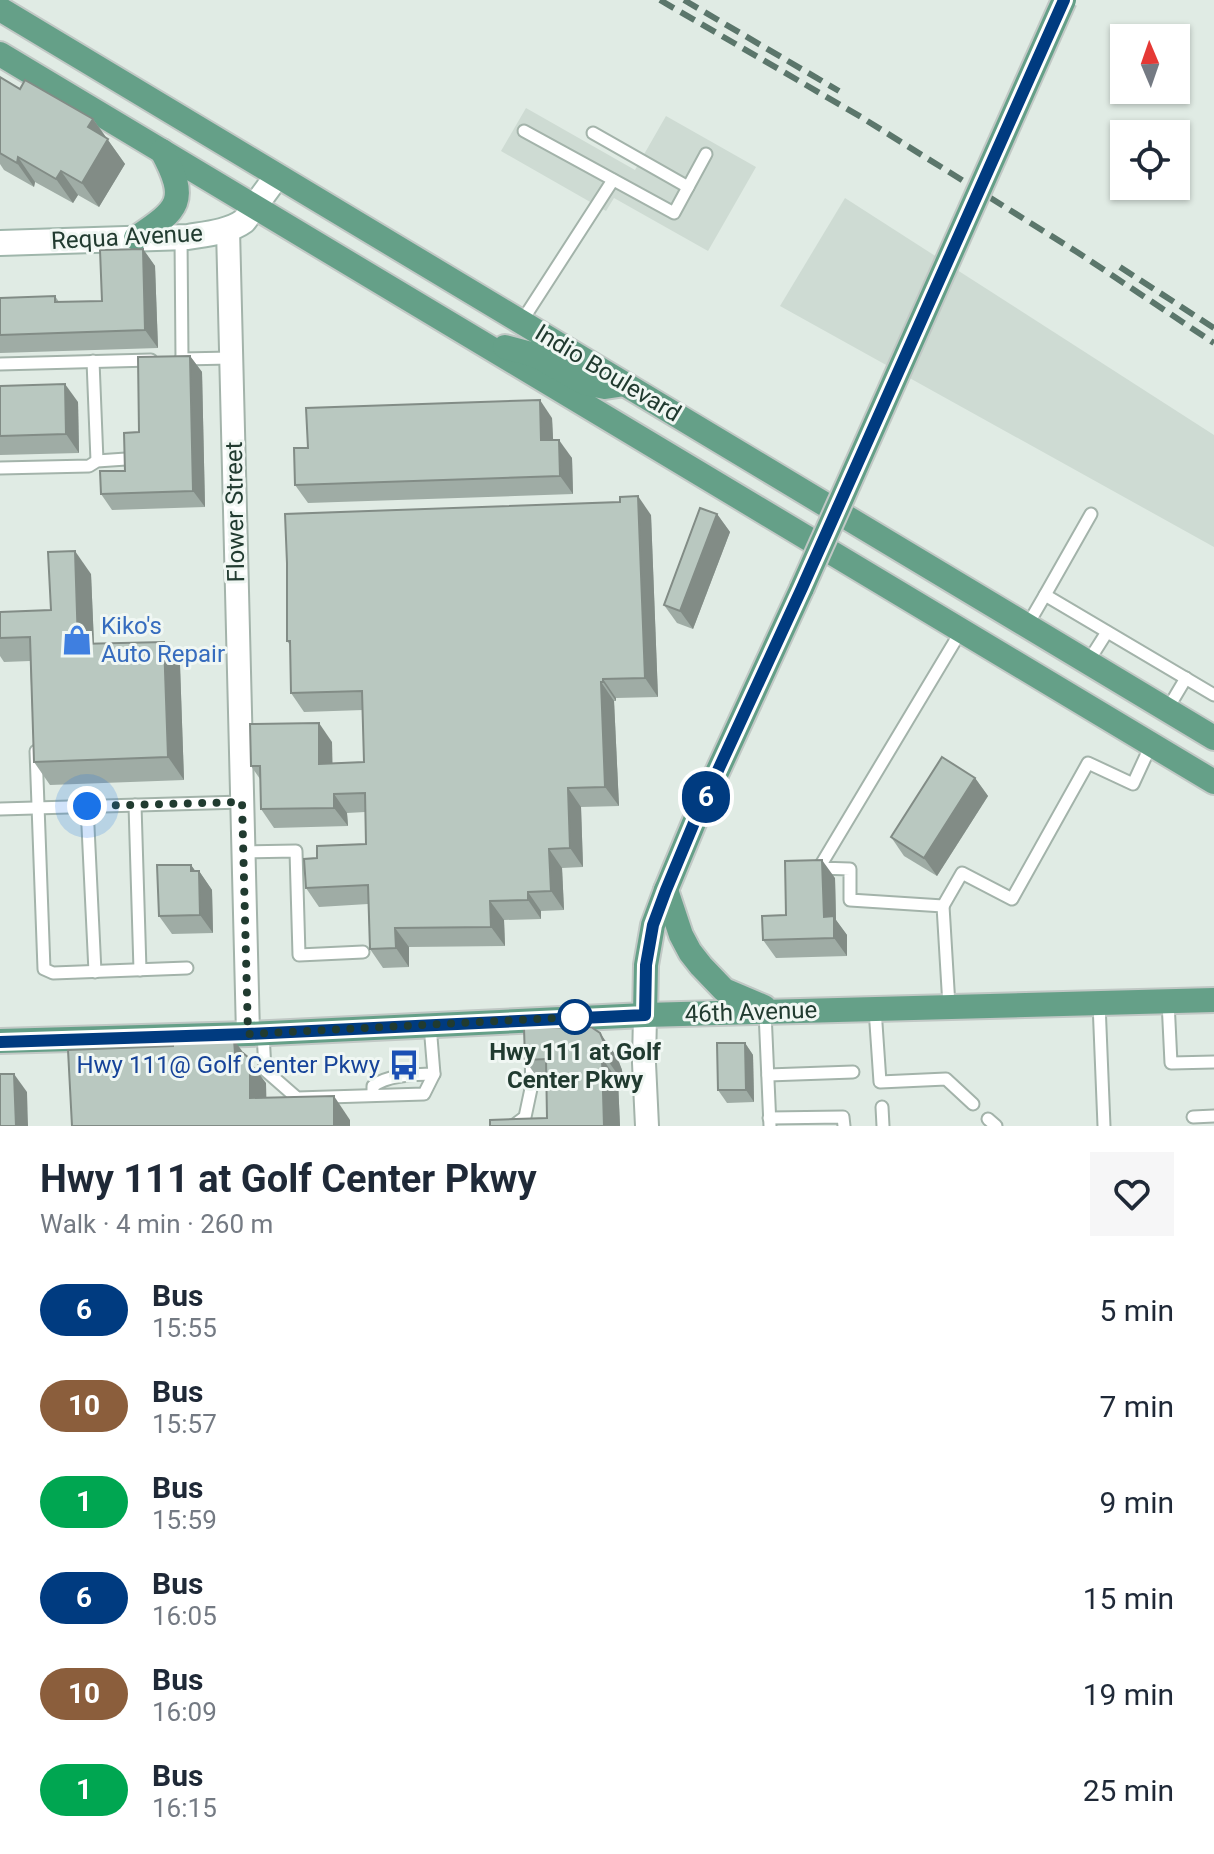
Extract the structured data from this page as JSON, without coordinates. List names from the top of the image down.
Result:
{
  "streets": {
    "main road": ["Indio Boulevard", "46th Avenue"],
    "street": ["Requa Avenue", "Flower Street"]
  },
  "crossings": [
    ["Requa Avenue", "Indio Boulevard"],
    ["Requa Avenue", "Flower Street"],
    ["Flower Street", "46th Avenue"]
  ],
  "places": {
    "shop": ["Kiko's Auto Repair"],
    "other": ["Hwy 111 at Golf Center Pkwy"],
    "bus stop": ["Hwy 111@ Golf Center Pkwy"]
  },
  "lines": ["bus line 6"],
  "north": "top",
  "page": {
    "on_map": "6",
    "heading": ["Hwy 111 at Golf Center Pkwy", "Walk · 4 min · 260 m"],
    "list": [
      {
        "mark": "6",
        "name": "Bus",
        "note": "15:55",
        "value": "5 min"
      },
      {
        "mark": "10",
        "name": "Bus",
        "note": "15:57",
        "value": "7 min"
      },
      {
        "mark": "1",
        "name": "Bus",
        "note": "15:59",
        "value": "9 min"
      },
      {
        "mark": "6",
        "name": "Bus",
        "note": "16:05",
        "value": "15 min"
      },
      {
        "mark": "10",
        "name": "Bus",
        "note": "16:09",
        "value": "19 min"
      },
      {
        "mark": "1",
        "name": "Bus",
        "note": "16:15",
        "value": "25 min"
      }
    ]
  }
}
